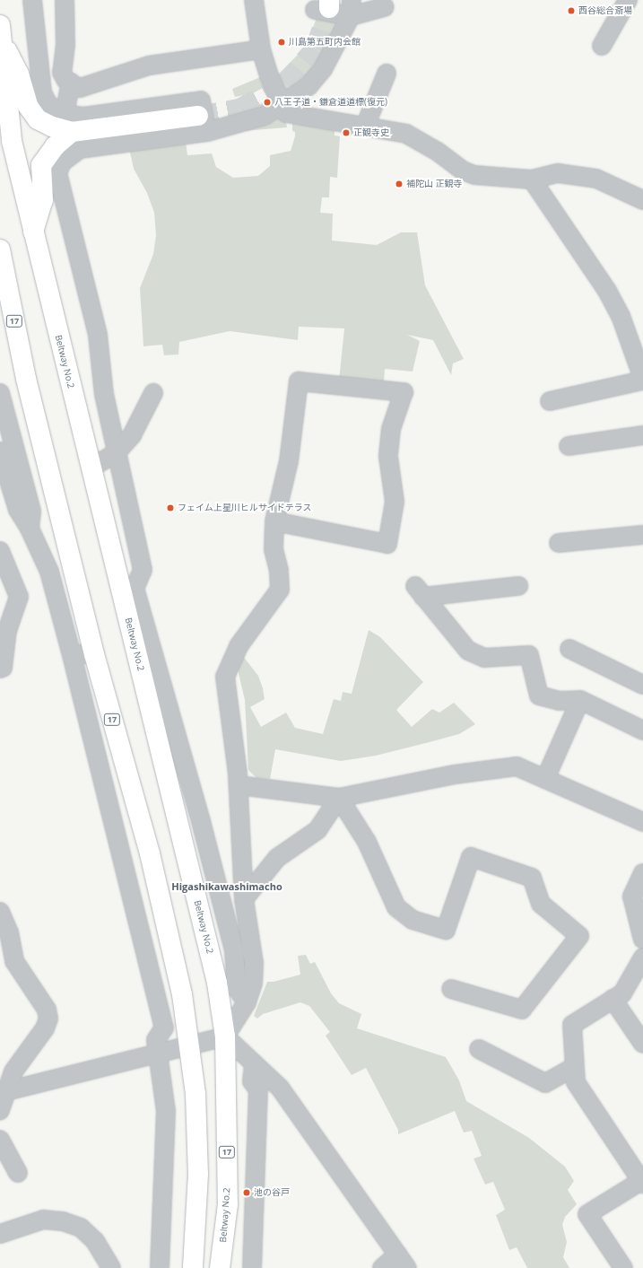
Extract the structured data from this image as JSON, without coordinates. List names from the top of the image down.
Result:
{
  "streets": {
    "main road": ["17", "Beltway No.2"]
  },
  "districts": ["Higashikawashimacho"],
  "places": [
    "西谷総合斎場",
    "川島第五町内会館",
    "八王子道・鎌倉道道標(復元)",
    "正観寺史",
    "補陀山 正観寺",
    "フェイム上星川ヒルサイドテラス",
    "池の谷戸"
  ]
}
